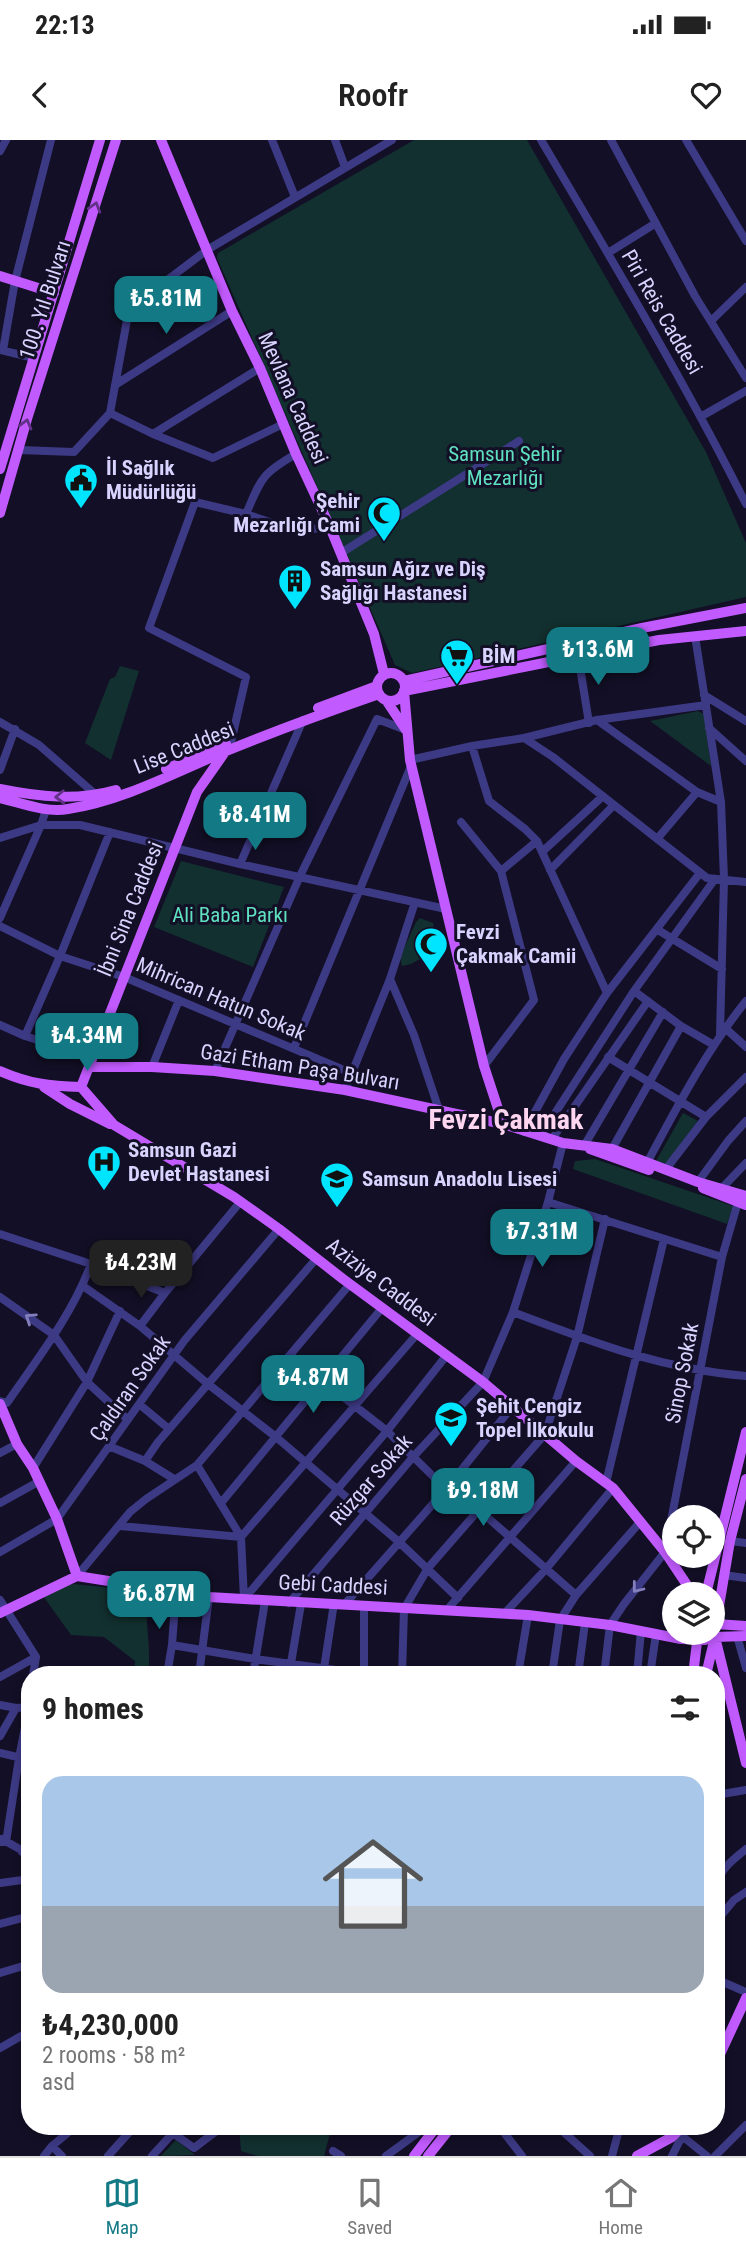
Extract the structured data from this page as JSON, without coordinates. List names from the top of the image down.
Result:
{
  "streets": {
    "main road": [
      "100. Yıl Bulvarı",
      "Mevlana Caddesi",
      "Lise Caddesi",
      "İbni Sina Caddesi",
      "Gazi Etham Paşa Bulvarı",
      "Aziziye Caddesi",
      "Gebi Caddesi"
    ],
    "street": [
      "Piri Reis Caddesi",
      "Mihrican Hatun Sokak",
      "Sinop Sokak",
      "Çaldıran Sokak",
      "Rüzgar Sokak"
    ]
  },
  "crossings": [
    ["Lise Caddesi", "İbni Sina Caddesi"],
    ["İbni Sina Caddesi", "Mihrican Hatun Sokak"],
    ["İbni Sina Caddesi", "Gazi Etham Paşa Bulvarı"],
    ["İbni Sina Caddesi", "Aziziye Caddesi"],
    ["Gazi Etham Paşa Bulvarı", "Rüzgar Sokak"],
    ["Aziziye Caddesi", "Çaldıran Sokak"],
    ["Aziziye Caddesi", "Rüzgar Sokak"],
    ["Rüzgar Sokak", "Gebi Caddesi"]
  ],
  "districts": ["Fevzi Çakmak"],
  "parks": ["Samsun Şehir Mezarlığı", "Ali Baba Parkı"],
  "places": {
    "public building": ["İl Sağlık Müdürlüğü"],
    "mosque": ["Şehir Mezarlığı Cami", "Fevzi Çakmak Camii"],
    "building": ["Samsun Ağız ve Diş Sağlığı Hastanesi"],
    "supermarket": ["BİM"],
    "hospital": ["Samsun Gazi Devlet Hastanesi"],
    "school or university": ["Samsun Anadolu Lisesi", "Şehit Cengiz Topel İlkokulu"]
  },
  "page": {
    "status": "22:13",
    "header": "Roofr",
    "price": [
      "₺5.81M",
      "₺13.6M",
      "₺8.41M",
      "₺4.34M",
      "₺7.31M",
      "₺4.23M",
      "₺4.87M",
      "₺9.18M",
      "₺6.87M"
    ],
    "heading": "9 homes",
    "list": [
      {
        "name": "₺4,230,000",
        "note": "2 rooms · 58 m² · asd"
      }
    ],
    "tabs": ["Map", "Saved", "Home"]
  }
}
